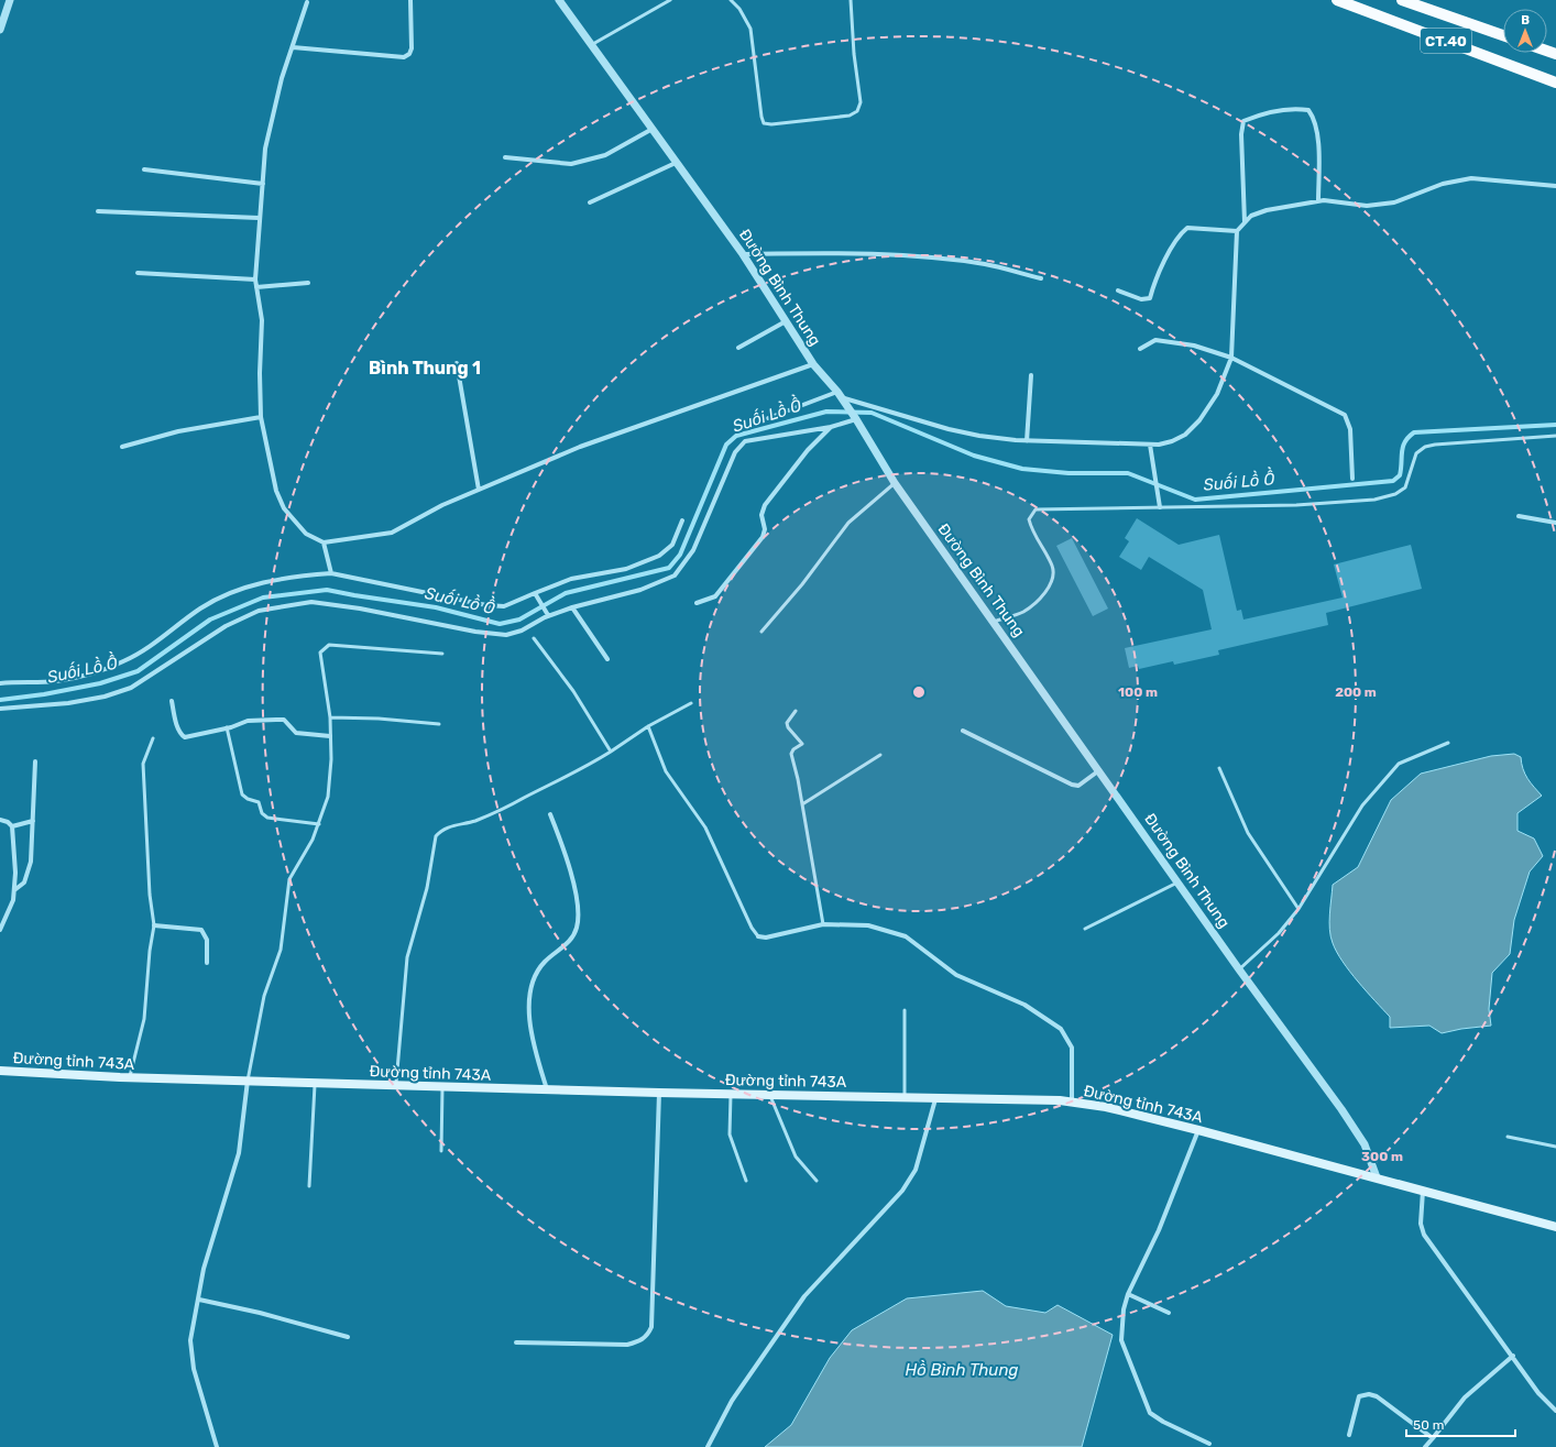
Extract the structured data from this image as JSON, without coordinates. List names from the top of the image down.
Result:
{
  "streets": {
    "main road": ["CT.40", "Đường tỉnh 743A"],
    "street": ["Đường Bình Thung"]
  },
  "crossings": [
    ["Đường Bình Thung", "Đường tỉnh 743A"]
  ],
  "districts": ["Bình Thung 1"],
  "water": ["Suối Lồ Ồ", "Hồ Bình Thung"],
  "scale_bar": "50 m",
  "north": "top",
  "rings": ["100 m", "200 m", "300 m"]
}
